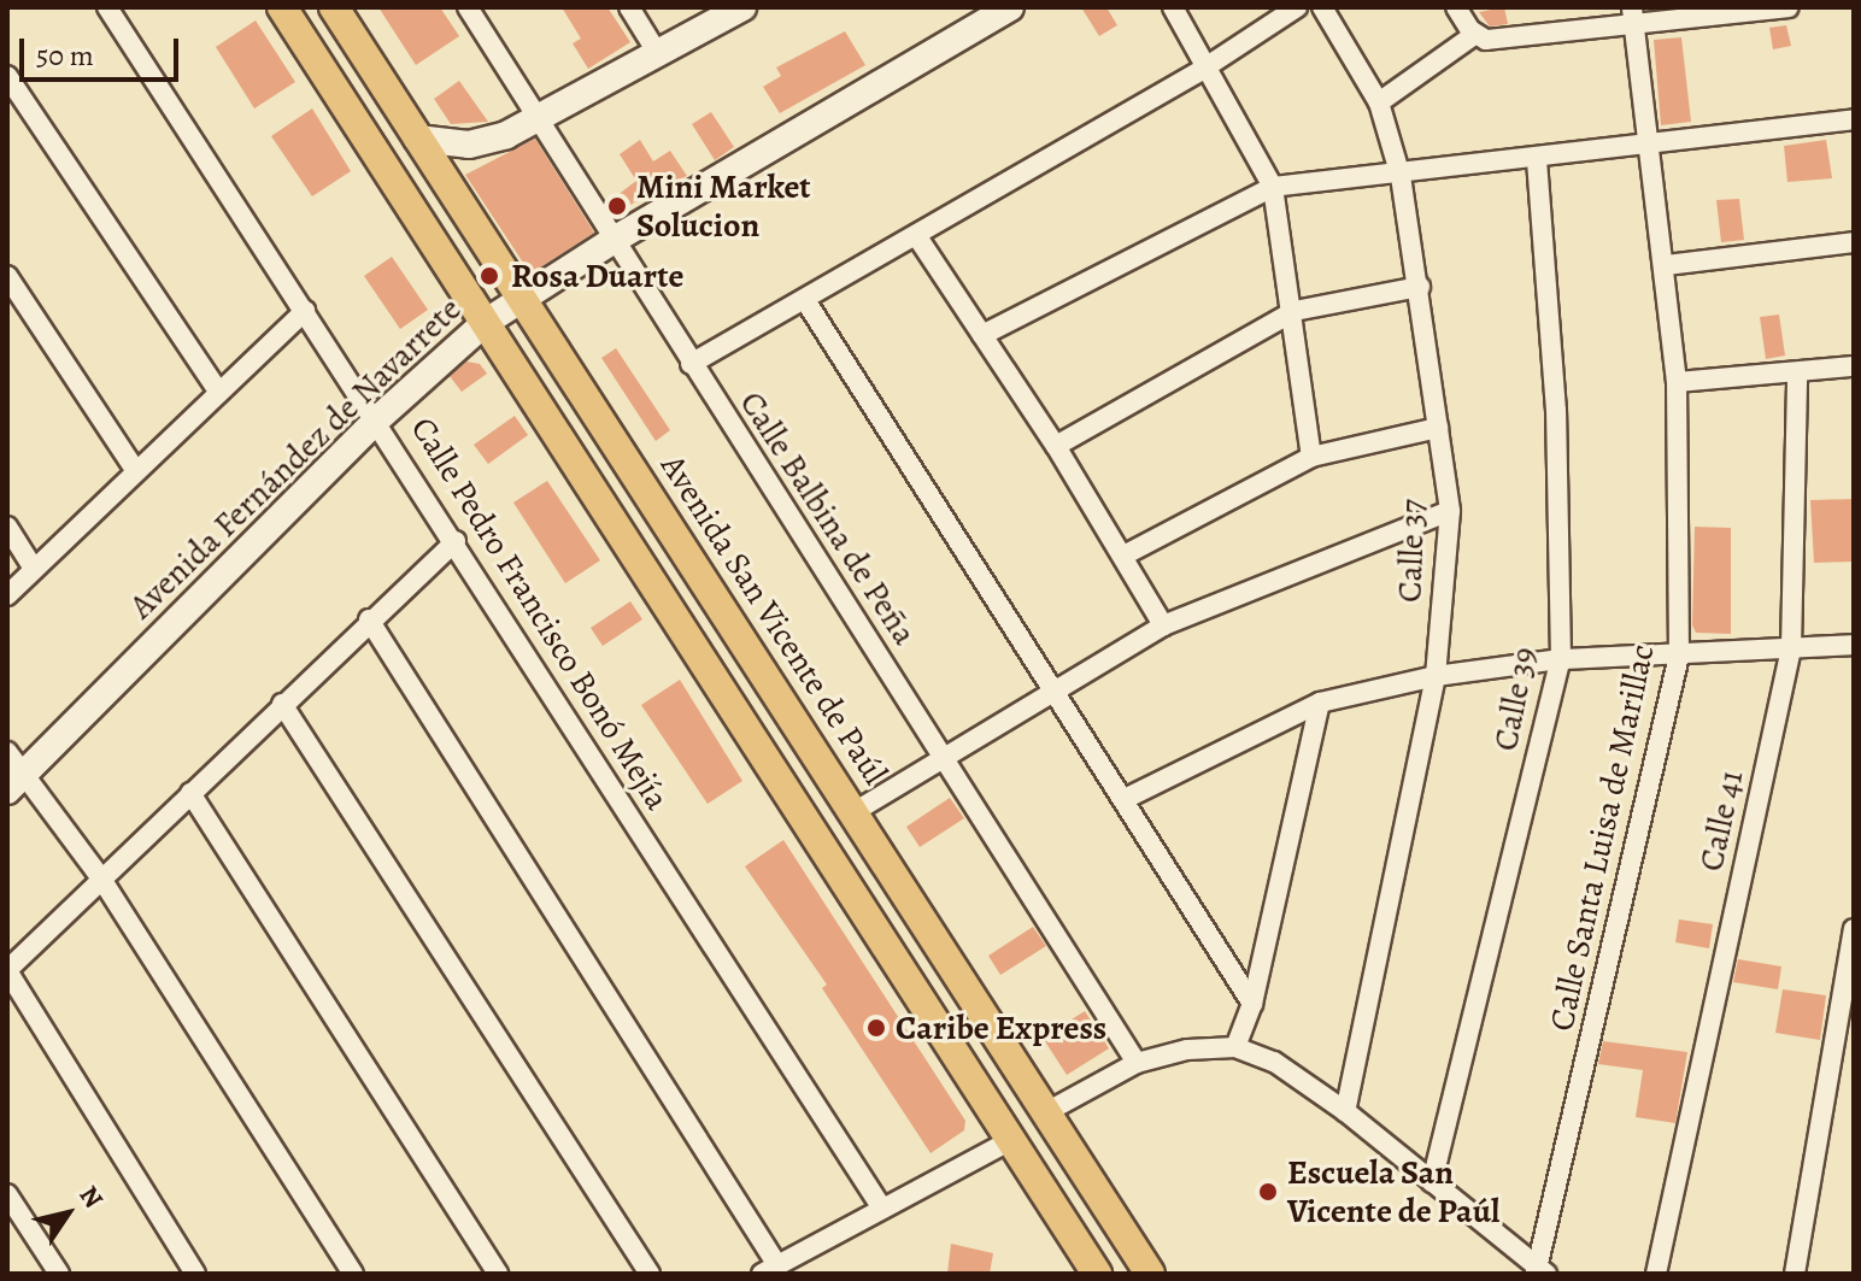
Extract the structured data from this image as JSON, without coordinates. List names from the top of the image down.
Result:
{
  "streets": {
    "main road": ["Avenida San Vicente de Paúl"],
    "street": [
      "Avenida Fernández de Navarrete",
      "Calle Balbina de Peña",
      "Calle 37",
      "Calle Pedro Francisco Bonó Mejía",
      "Calle 39",
      "Calle 41",
      "Calle Santa Luisa de Marillac"
    ]
  },
  "crossings": [
    ["Avenida Fernández de Navarrete", "Calle Balbina de Peña"],
    ["Avenida Fernández de Navarrete", "Calle Pedro Francisco Bonó Mejía"],
    ["Avenida Fernández de Navarrete", "Avenida San Vicente de Paúl"]
  ],
  "places": [
    "Mini Market Solucion",
    "Rosa Duarte",
    "Caribe Express",
    "Escuela San Vicente de Paúl"
  ],
  "scale_bar": "50 m",
  "north": "top right"
}
